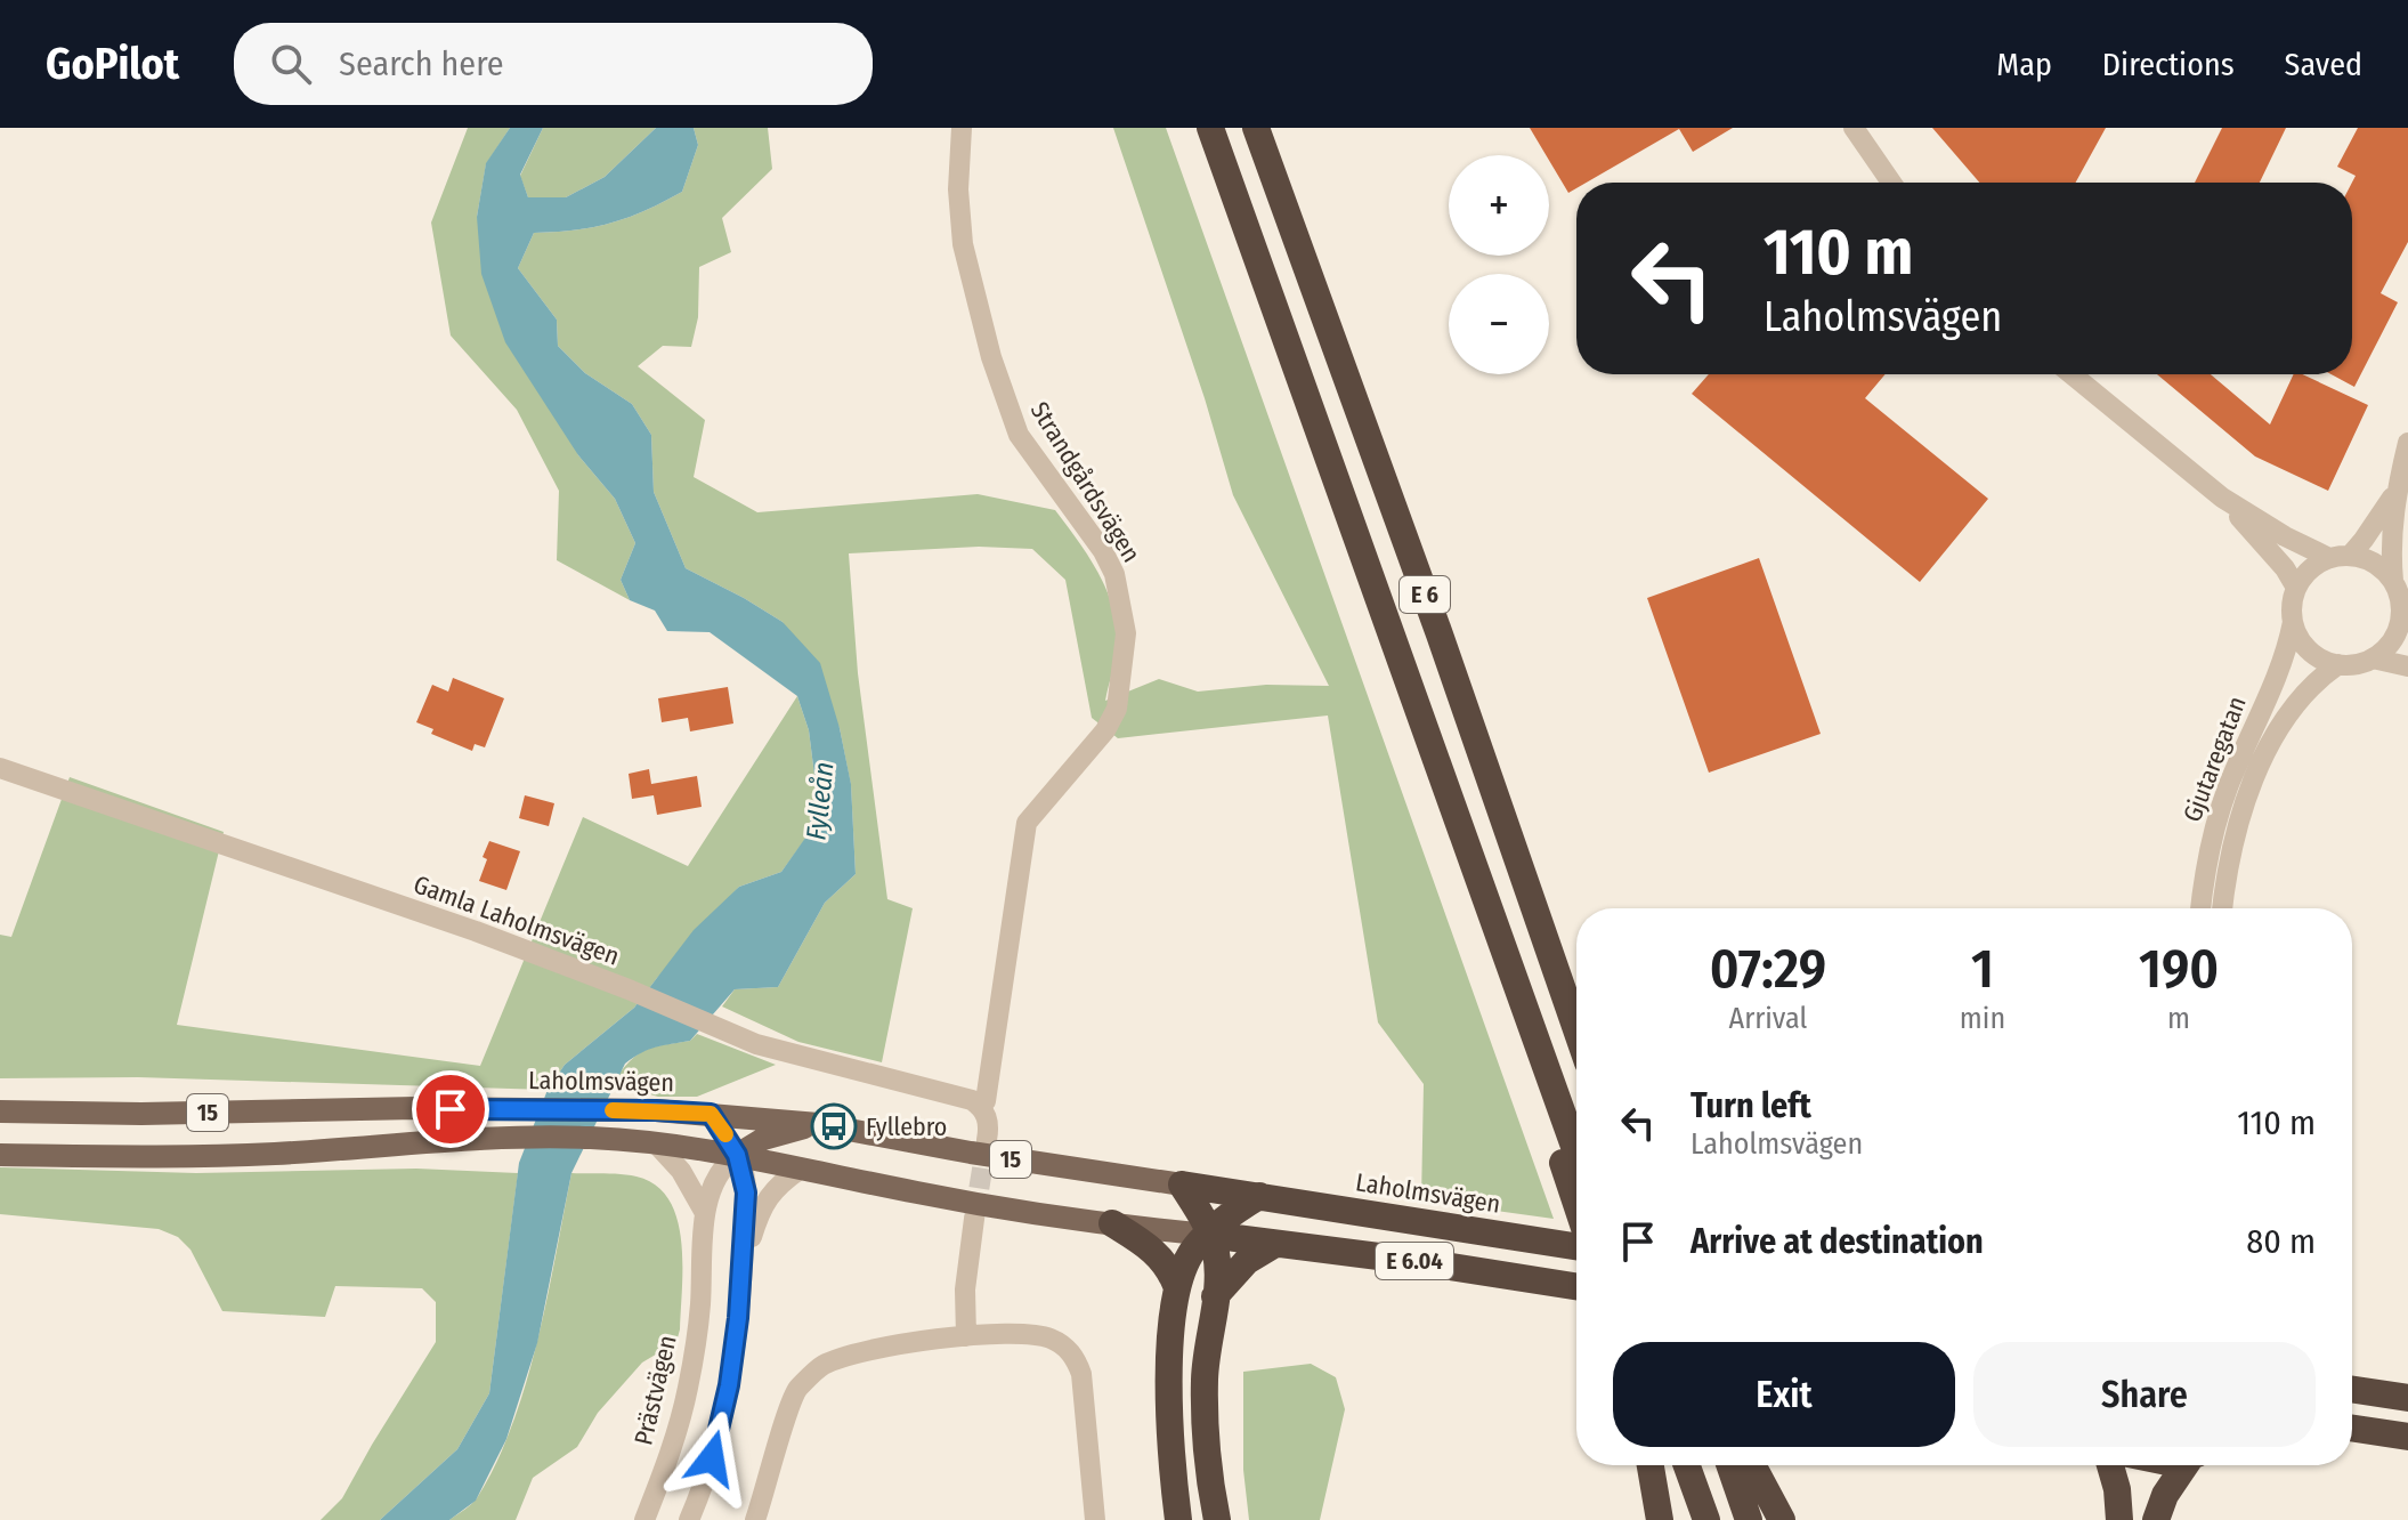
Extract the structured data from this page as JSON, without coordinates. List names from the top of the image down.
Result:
{
  "streets": {
    "highway": ["E 6", "Laholmsvägen", "E 6.04"],
    "main road": ["15"],
    "street": [
      "Strandgårdsvägen",
      "Gjutaregatan",
      "Gamla Laholmsvägen",
      "Prästvägen"
    ]
  },
  "crossings": [
    ["Strandgårdsvägen", "Gamla Laholmsvägen"],
    ["Laholmsvägen", "15"],
    ["Laholmsvägen", "Prästvägen"],
    ["15", "E 6.04"],
    ["15", "Prästvägen"]
  ],
  "water": ["Fylleån"],
  "places": {
    "bus stop": ["Fyllebro"]
  },
  "page": {
    "header": "GoPilot",
    "search": "Search here",
    "nav": ["Map", "Directions", "Saved"],
    "map_buttons": ["+", "−"],
    "turn": ["110 m", "Laholmsvägen"],
    "eta": [
      "07:29",
      "Arrival",
      "1",
      "min",
      "190",
      "m"
    ],
    "list": [
      {
        "name": "Turn left",
        "note": "Laholmsvägen",
        "value": "110 m"
      },
      {
        "name": "Arrive at destination",
        "value": "80 m"
      }
    ],
    "buttons": ["Exit", "Share"]
  }
}
